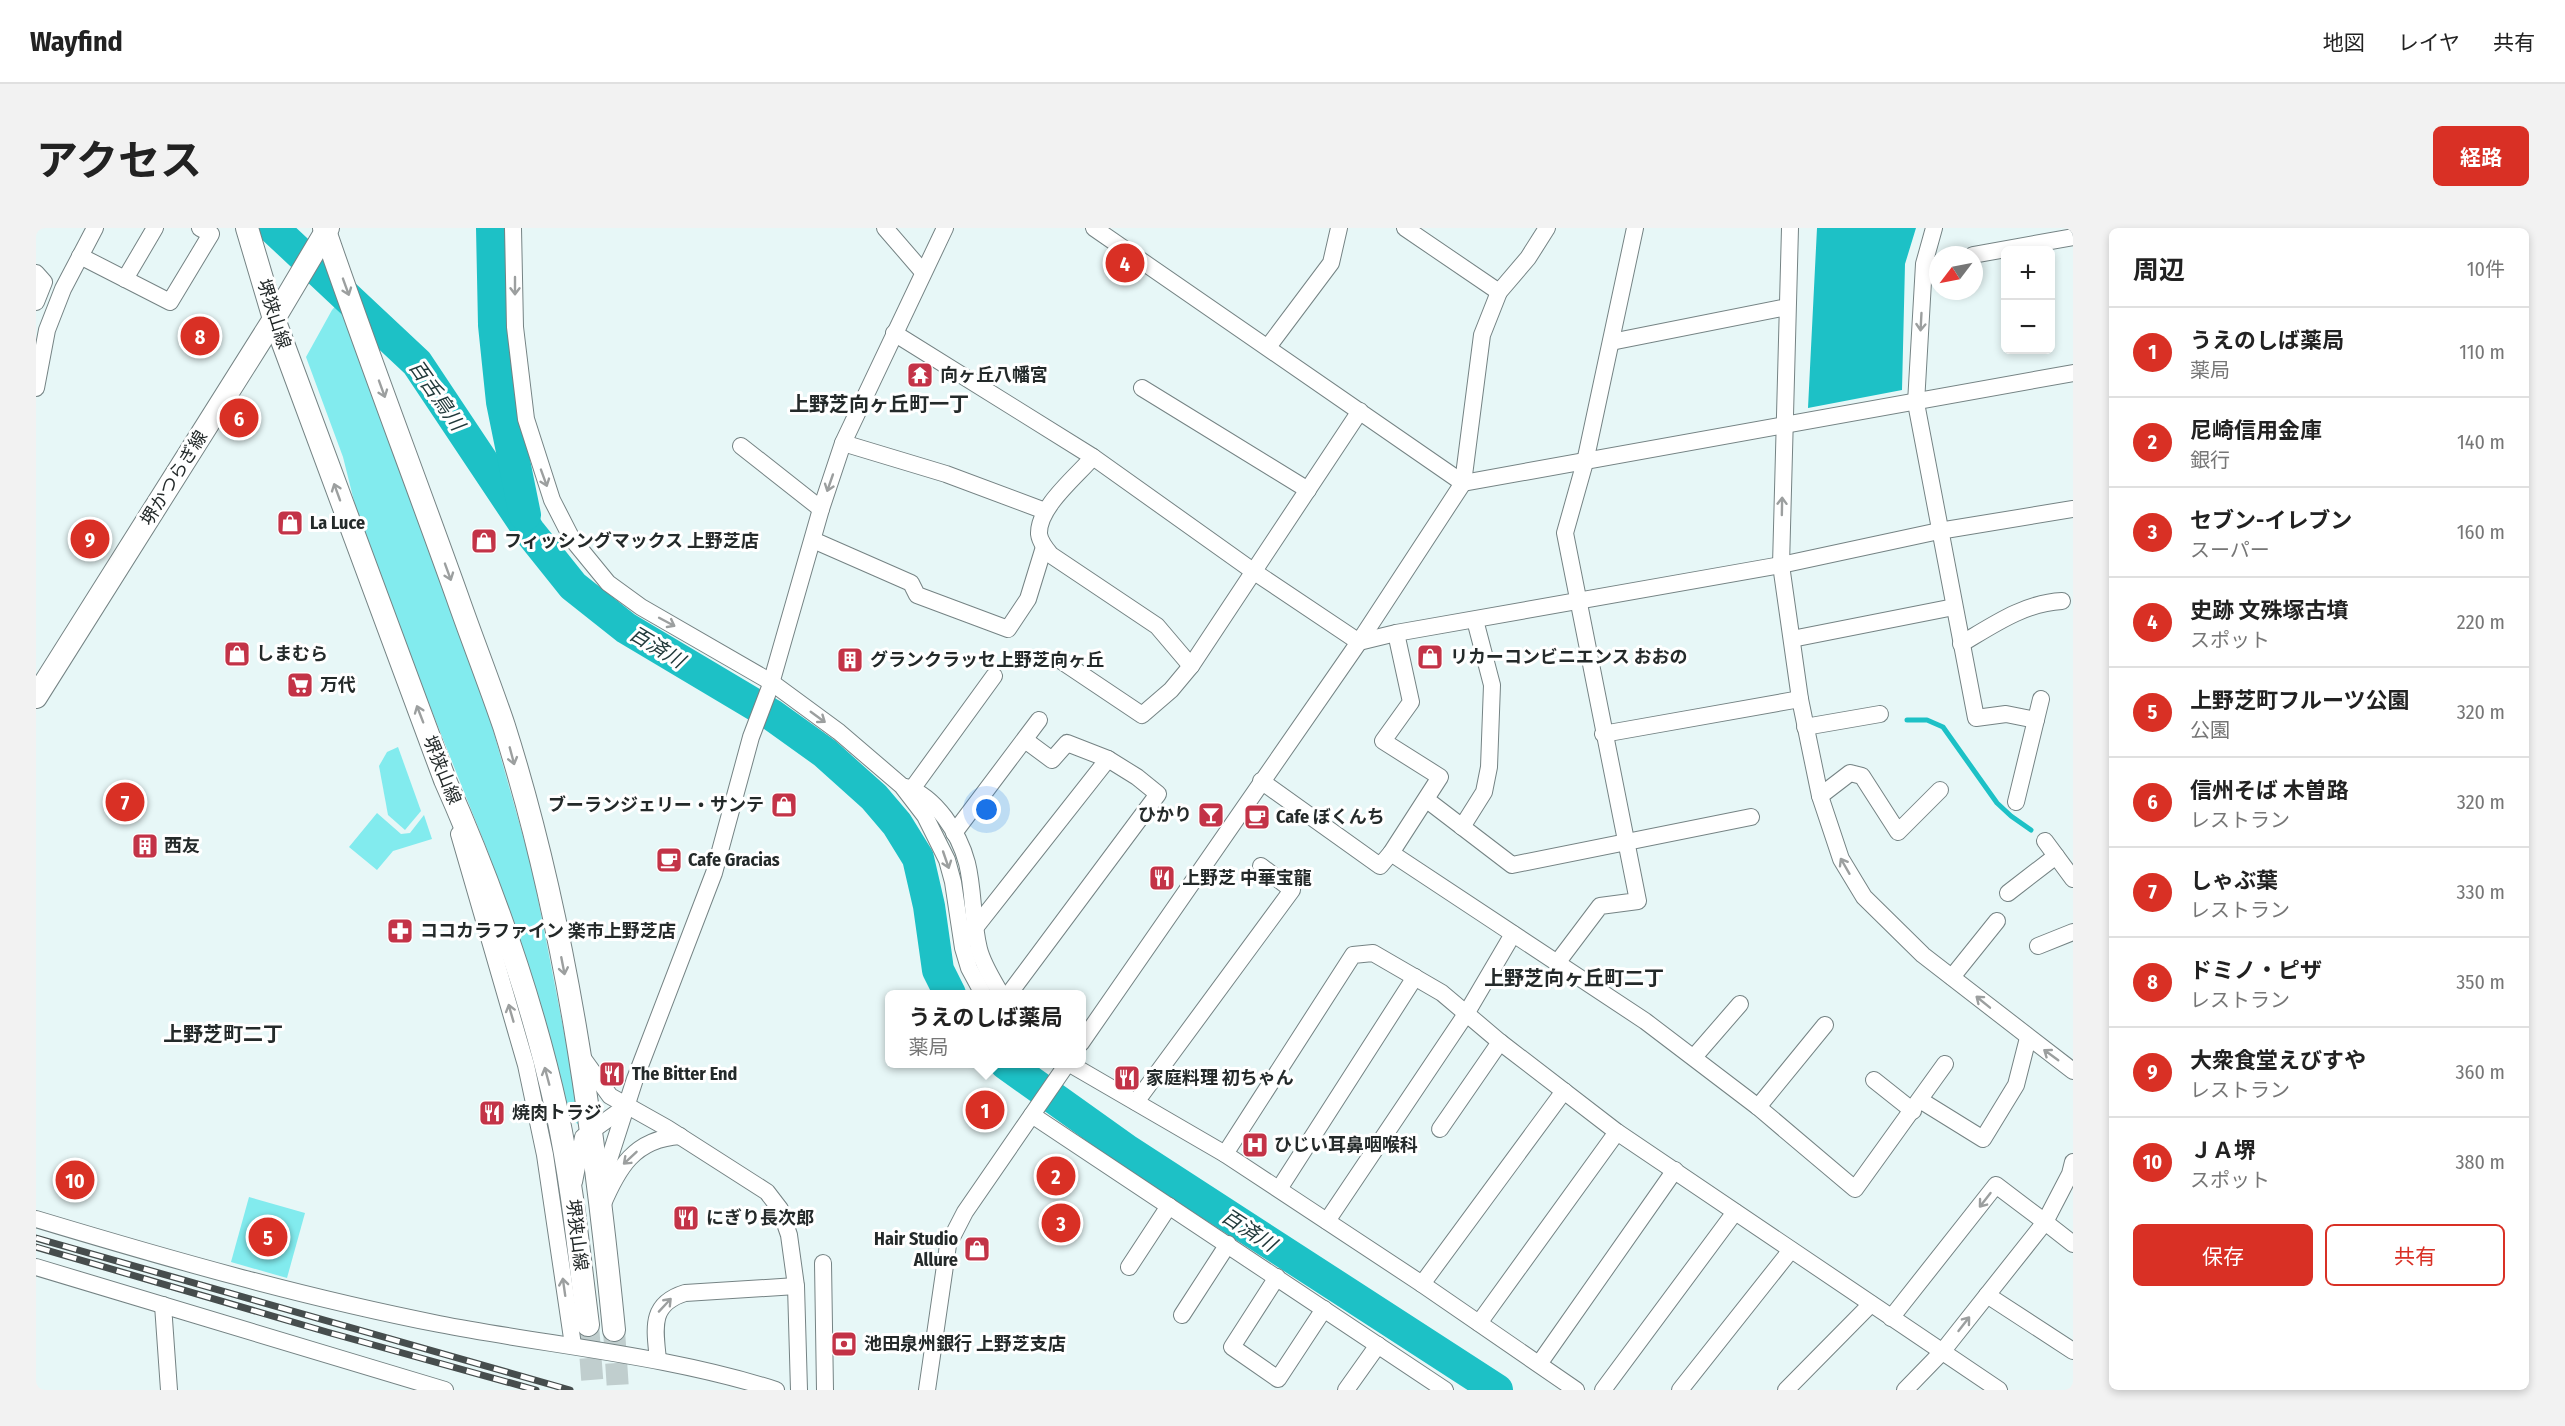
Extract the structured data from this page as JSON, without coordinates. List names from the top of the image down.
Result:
{
  "streets": {
    "main road": ["堺狭山線", "堺かつらぎ線"]
  },
  "crossings": [
    ["堺狭山線", "堺かつらぎ線"]
  ],
  "districts": ["上野芝向ヶ丘町一丁", "上野芝向ヶ丘町二丁", "上野芝町二丁"],
  "water": ["百舌鳥川", "百済川"],
  "places": {
    "temple": ["向ヶ丘八幡宮"],
    "shop": [
      "La Luce",
      "フィッシングマックス 上野芝店",
      "しまむら",
      "リカーコンビニエンス おおの",
      "ブーランジェリー・サンテ",
      "Hair Studio Allure"
    ],
    "building": ["グランクラッセ上野芝向ヶ丘", "西友"],
    "supermarket": ["万代"],
    "bar": ["ひかり"],
    "cafe": ["Cafe ぼくんち", "Cafe Gracias"],
    "restaurant": [
      "上野芝 中華宝龍",
      "The Bitter End",
      "家庭料理 初ちゃん",
      "焼肉トラジ",
      "にぎり長次郎"
    ],
    "pharmacy": ["ココカラファイン 楽市上野芝店"],
    "hospital": ["ひじい耳鼻咽喉科"],
    "bank": ["池田泉州銀行 上野芝支店"]
  },
  "north": "bottom left",
  "page": {
    "header": "Wayfind",
    "nav": ["地図", "レイヤ", "共有"],
    "title": "アクセス",
    "buttons": [
      "経路",
      ["保存", "共有"]
    ],
    "heading": ["周辺", "10件"],
    "pins": [
      "4",
      "8",
      "6",
      "9",
      "7",
      "1",
      "2",
      "10",
      "3",
      "5"
    ],
    "map_buttons": ["+", "−"],
    "list": [
      {
        "mark": "1",
        "name": "うえのしば薬局",
        "note": "薬局",
        "value": "110 m"
      },
      {
        "mark": "2",
        "name": "尼崎信用金庫",
        "note": "銀行",
        "value": "140 m"
      },
      {
        "mark": "3",
        "name": "セブン-イレブン",
        "note": "スーパー",
        "value": "160 m"
      },
      {
        "mark": "4",
        "name": "史跡 文殊塚古墳",
        "note": "スポット",
        "value": "220 m"
      },
      {
        "mark": "5",
        "name": "上野芝町フルーツ公園",
        "note": "公園",
        "value": "320 m"
      },
      {
        "mark": "6",
        "name": "信州そば 木曽路",
        "note": "レストラン",
        "value": "320 m"
      },
      {
        "mark": "7",
        "name": "しゃぶ葉",
        "note": "レストラン",
        "value": "330 m"
      },
      {
        "mark": "8",
        "name": "ドミノ・ピザ",
        "note": "レストラン",
        "value": "350 m"
      },
      {
        "mark": "9",
        "name": "大衆食堂えびすや",
        "note": "レストラン",
        "value": "360 m"
      },
      {
        "mark": "10",
        "name": "ＪＡ堺",
        "note": "スポット",
        "value": "380 m"
      }
    ],
    "popup": ["うえのしば薬局", "薬局"]
  }
}
